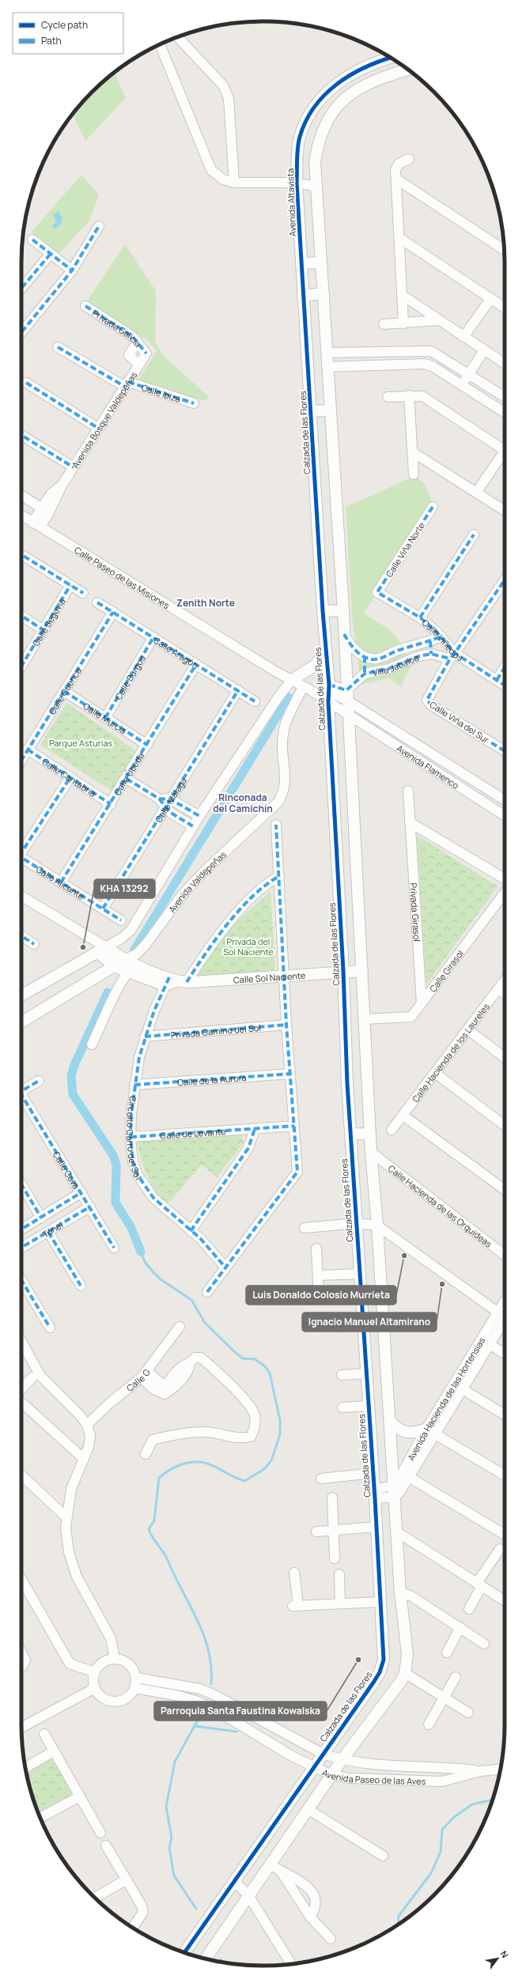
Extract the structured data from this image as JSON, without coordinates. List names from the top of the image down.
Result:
{
  "streets": {
    "street": [
      "Avenida Altavista",
      "Privada Galicia",
      "Calle Ibiza",
      "Avenida Bosque Valdepeñas",
      "Calzada de las Flores",
      "Calle Viña Norte",
      "Calle Paseo de las Misiones",
      "Calle Segovia",
      "Calle Viñedos",
      "Calle Aragón",
      "Villa Jabaloa",
      "Calle Burgos",
      "Calle Cuenca",
      "Calle Murcia",
      "Calle Viña del Sur",
      "Avenida Flamenco",
      "Calle Úbeda",
      "Calle Cantabria",
      "Calle Málaga",
      "Avenida Valdepeñas",
      "Calle Alicante",
      "Privada Girasol",
      "Calle Girasol",
      "Calle Sol Naciente",
      "Privada Camino del Sol",
      "Calle Hacienda de los Laureles",
      "Calle de la Aurora",
      "Calle de Levante",
      "Circuito Carro del Sol",
      "Calle Cava",
      "Calle Hacienda de las Orquídeas",
      "Tónel",
      "Calle G",
      "Avenida Hacienda de las Hortensias",
      "Avenida Paseo de las Aves"
    ]
  },
  "crossings": [
    ["Avenida Altavista", "Calzada de las Flores"],
    ["Privada Galicia", "Avenida Bosque Valdepeñas"],
    ["Calle Ibiza", "Avenida Bosque Valdepeñas"],
    ["Avenida Bosque Valdepeñas", "Calle Paseo de las Misiones"],
    ["Calzada de las Flores", "Calle Paseo de las Misiones"],
    ["Calzada de las Flores", "Avenida Flamenco"],
    ["Calzada de las Flores", "Calle Sol Naciente"],
    ["Calzada de las Flores", "Avenida Paseo de las Aves"],
    ["Calle Viña Norte", "Calle Viñedos"],
    ["Calle Paseo de las Misiones", "Avenida Flamenco"],
    ["Calle Paseo de las Misiones", "Avenida Valdepeñas"],
    ["Calle Viñedos", "Villa Jabaloa"],
    ["Calle Viñedos", "Calle Viña del Sur"],
    ["Calle Aragón", "Calle Burgos"],
    ["Calle Aragón", "Calle Cuenca"],
    ["Calle Aragón", "Calle Úbeda"],
    ["Calle Aragón", "Calle Málaga"],
    ["Villa Jabaloa", "Calle Viña del Sur"],
    ["Villa Jabaloa", "Avenida Flamenco"],
    ["Calle Burgos", "Calle Murcia"],
    ["Calle Cuenca", "Calle Murcia"],
    ["Calle Cuenca", "Calle Cantabria"],
    ["Calle Murcia", "Calle Úbeda"],
    ["Calle Úbeda", "Calle Cantabria"],
    ["Calle Úbeda", "Calle Alicante"],
    ["Calle Málaga", "Calle Alicante"],
    ["Avenida Valdepeñas", "Calle Sol Naciente"],
    ["Privada Girasol", "Calle Girasol"],
    ["Calle Sol Naciente", "Circuito Carro del Sol"],
    ["Privada Camino del Sol", "Circuito Carro del Sol"],
    ["Calle de la Aurora", "Circuito Carro del Sol"],
    ["Calle de Levante", "Circuito Carro del Sol"],
    ["Calle Cava", "Tónel"]
  ],
  "districts": ["Zenith Norte", "Rinconada del Camichín"],
  "parks": ["Parque Asturias", "Privada del Sol Naciente"],
  "places": [
    "KHA 13292",
    "Luis Donaldo Colosio Murrieta",
    "Ignacio Manuel Altamirano",
    "Parroquia Santa Faustina Kowalska"
  ],
  "legend": ["Cycle path", "Path"],
  "north": "top right"
}
